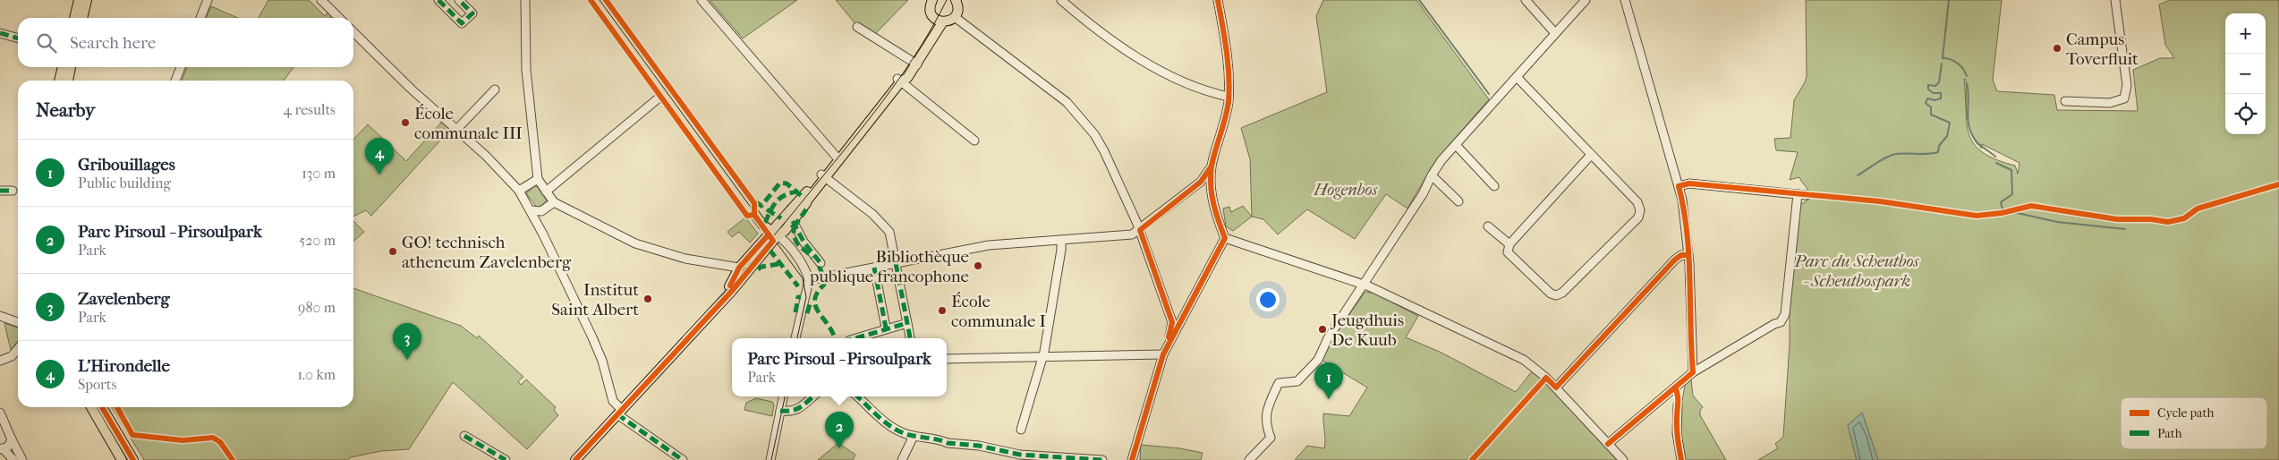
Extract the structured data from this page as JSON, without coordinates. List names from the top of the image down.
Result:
{
  "parks": ["Hogenbos", "Parc du Scheutbos - Scheutbospark"],
  "places": [
    "Campus Toverfluit",
    "École communale III",
    "GO! technisch atheneum Zavelenberg",
    "Bibliothèque publique francophone",
    "Institut Saint Albert",
    "École communale I",
    "Jeugdhuis De Kuub"
  ],
  "legend": ["Cycle path", "Path"],
  "page": {
    "map_buttons": ["+", "−"],
    "search": "Search here",
    "heading": ["Nearby", "4 results"],
    "pins": [
      "4",
      "3",
      "1",
      "2"
    ],
    "list": [
      {
        "mark": "1",
        "name": "Gribouillages",
        "note": "Public building",
        "value": "130 m"
      },
      {
        "mark": "2",
        "name": "Parc Pirsoul - Pirsoulpark",
        "note": "Park",
        "value": "520 m"
      },
      {
        "mark": "3",
        "name": "Zavelenberg",
        "note": "Park",
        "value": "980 m"
      },
      {
        "mark": "4",
        "name": "L'Hirondelle",
        "note": "Sports",
        "value": "1.0 km"
      }
    ],
    "popup": ["Parc Pirsoul - Pirsoulpark", "Park"]
  }
}
